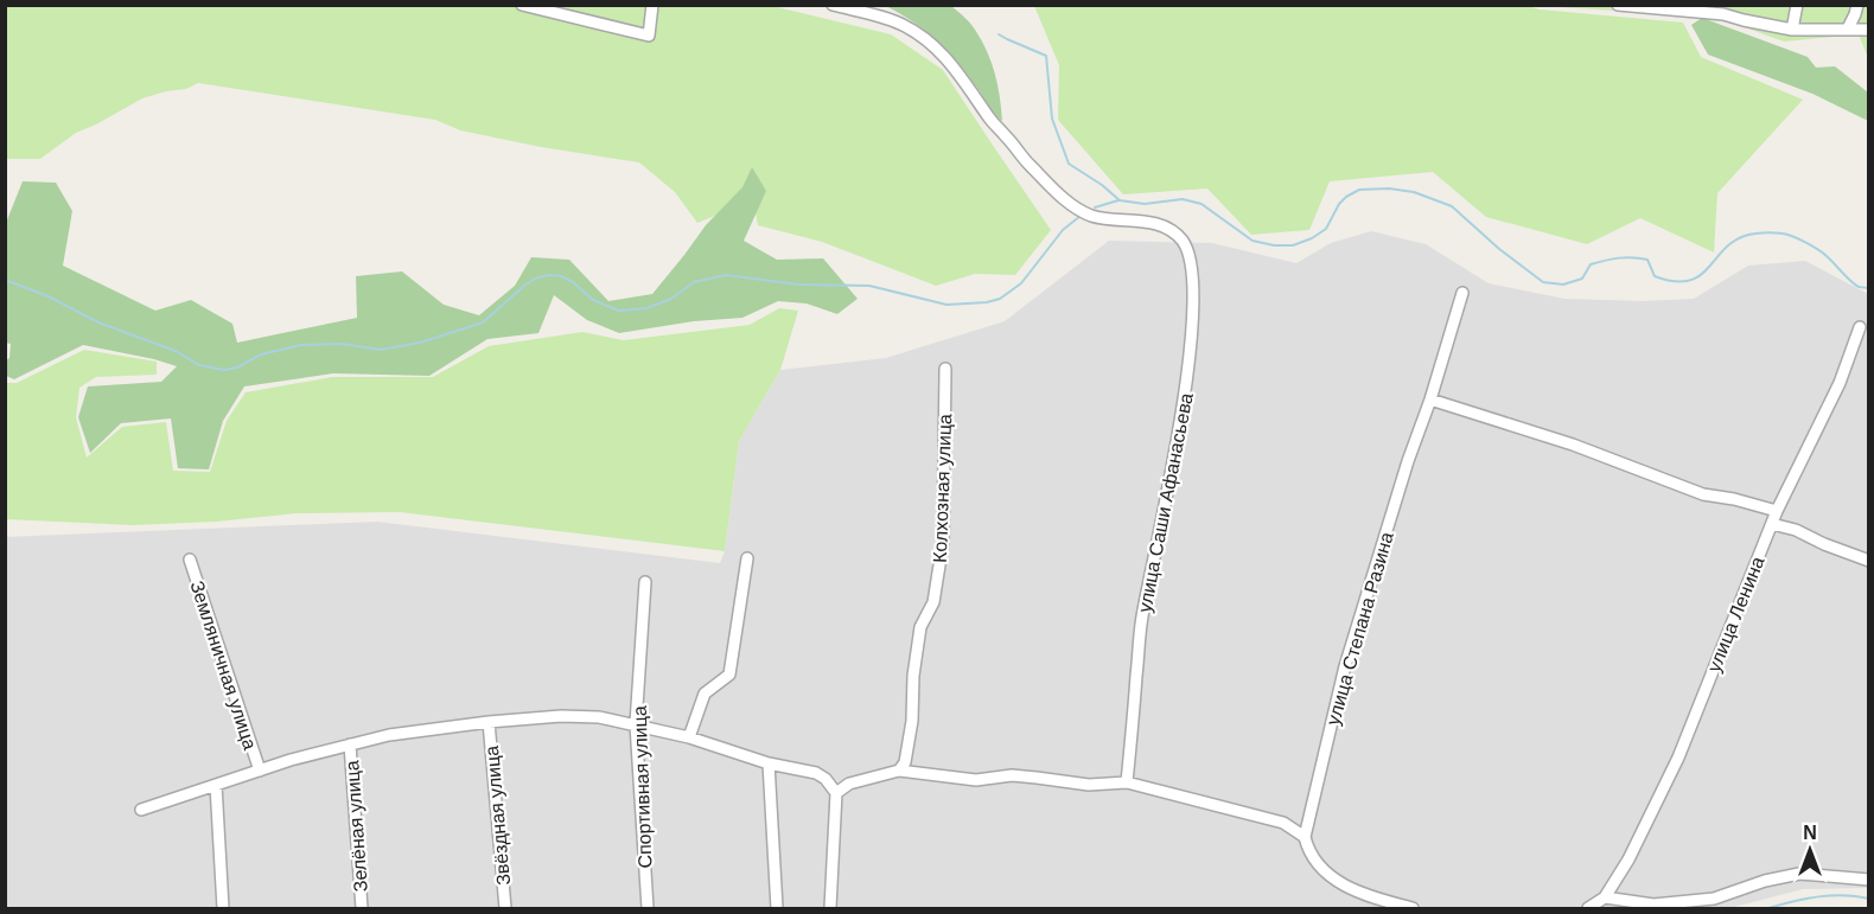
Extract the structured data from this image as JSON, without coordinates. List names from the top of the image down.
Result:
{
  "streets": {
    "street": [
      "Колхозная улица",
      "улица Саши Афанасьева",
      "улица Ленина",
      "улица Степана Разина",
      "Земляничная улица",
      "Спортивная улица",
      "Звёздная улица",
      "Зелёная улица"
    ]
  },
  "north": "top"
}
